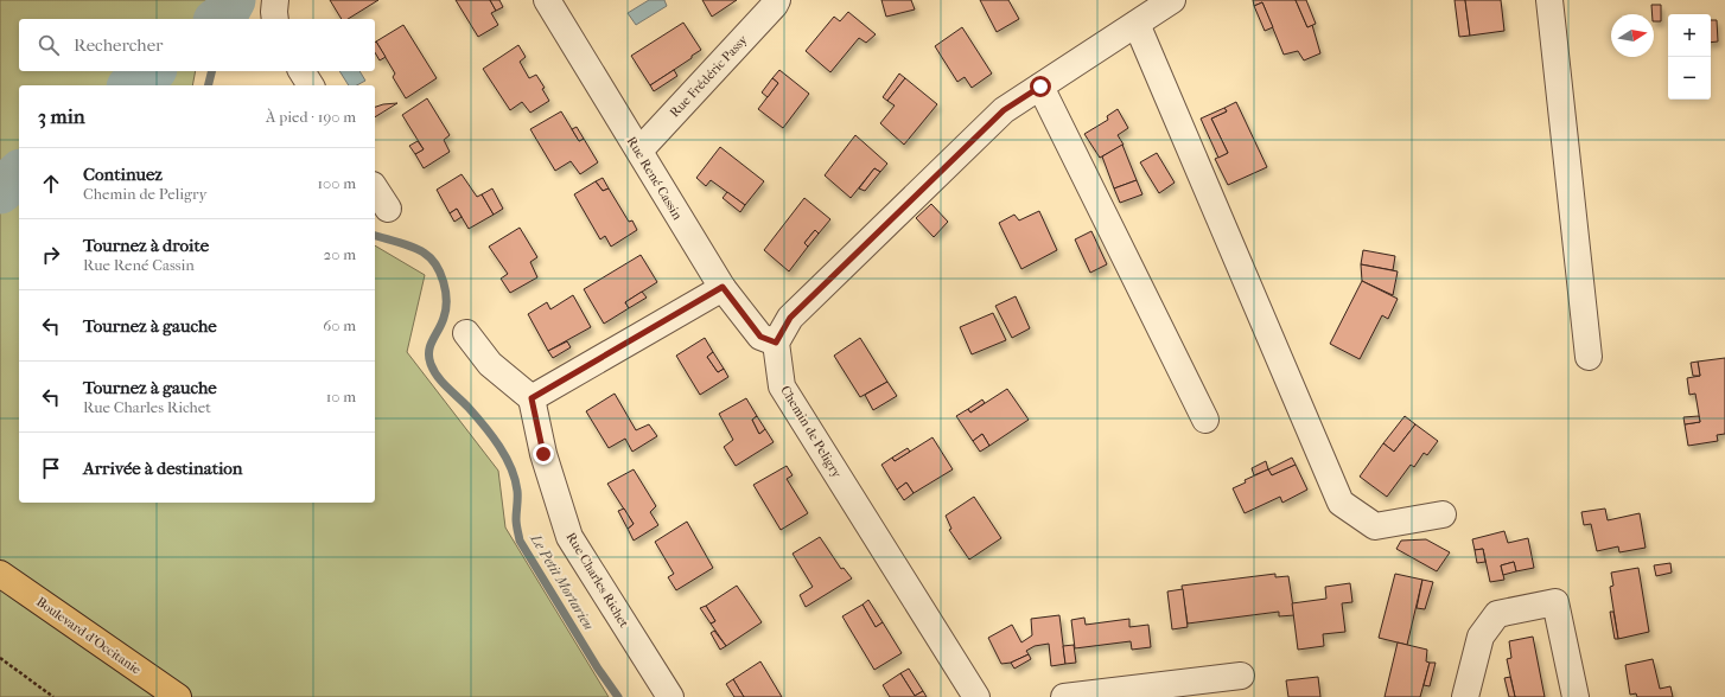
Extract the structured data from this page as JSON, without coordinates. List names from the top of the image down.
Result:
{
  "streets": {
    "main road": ["Boulevard d'Occitanie"],
    "street": [
      "Rue Frédéric Passy",
      "Rue René Cassin",
      "Chemin de Peligry",
      "Rue Charles Richet"
    ]
  },
  "crossings": [
    ["Rue Frédéric Passy", "Rue René Cassin"],
    ["Rue René Cassin", "Chemin de Peligry"]
  ],
  "water": ["Le Petit Mortarieu"],
  "north": "right",
  "page": {
    "map_buttons": ["+", "−"],
    "search": "Rechercher",
    "heading": ["3 min", "À pied · 190 m"],
    "list": [
      ["Continuez", "Chemin de Peligry", "100 m"],
      ["Tournez à droite", "Rue René Cassin", "20 m"],
      ["Tournez à gauche", "60 m"],
      ["Tournez à gauche", "Rue Charles Richet", "10 m"],
      "Arrivée à destination"
    ]
  }
}
